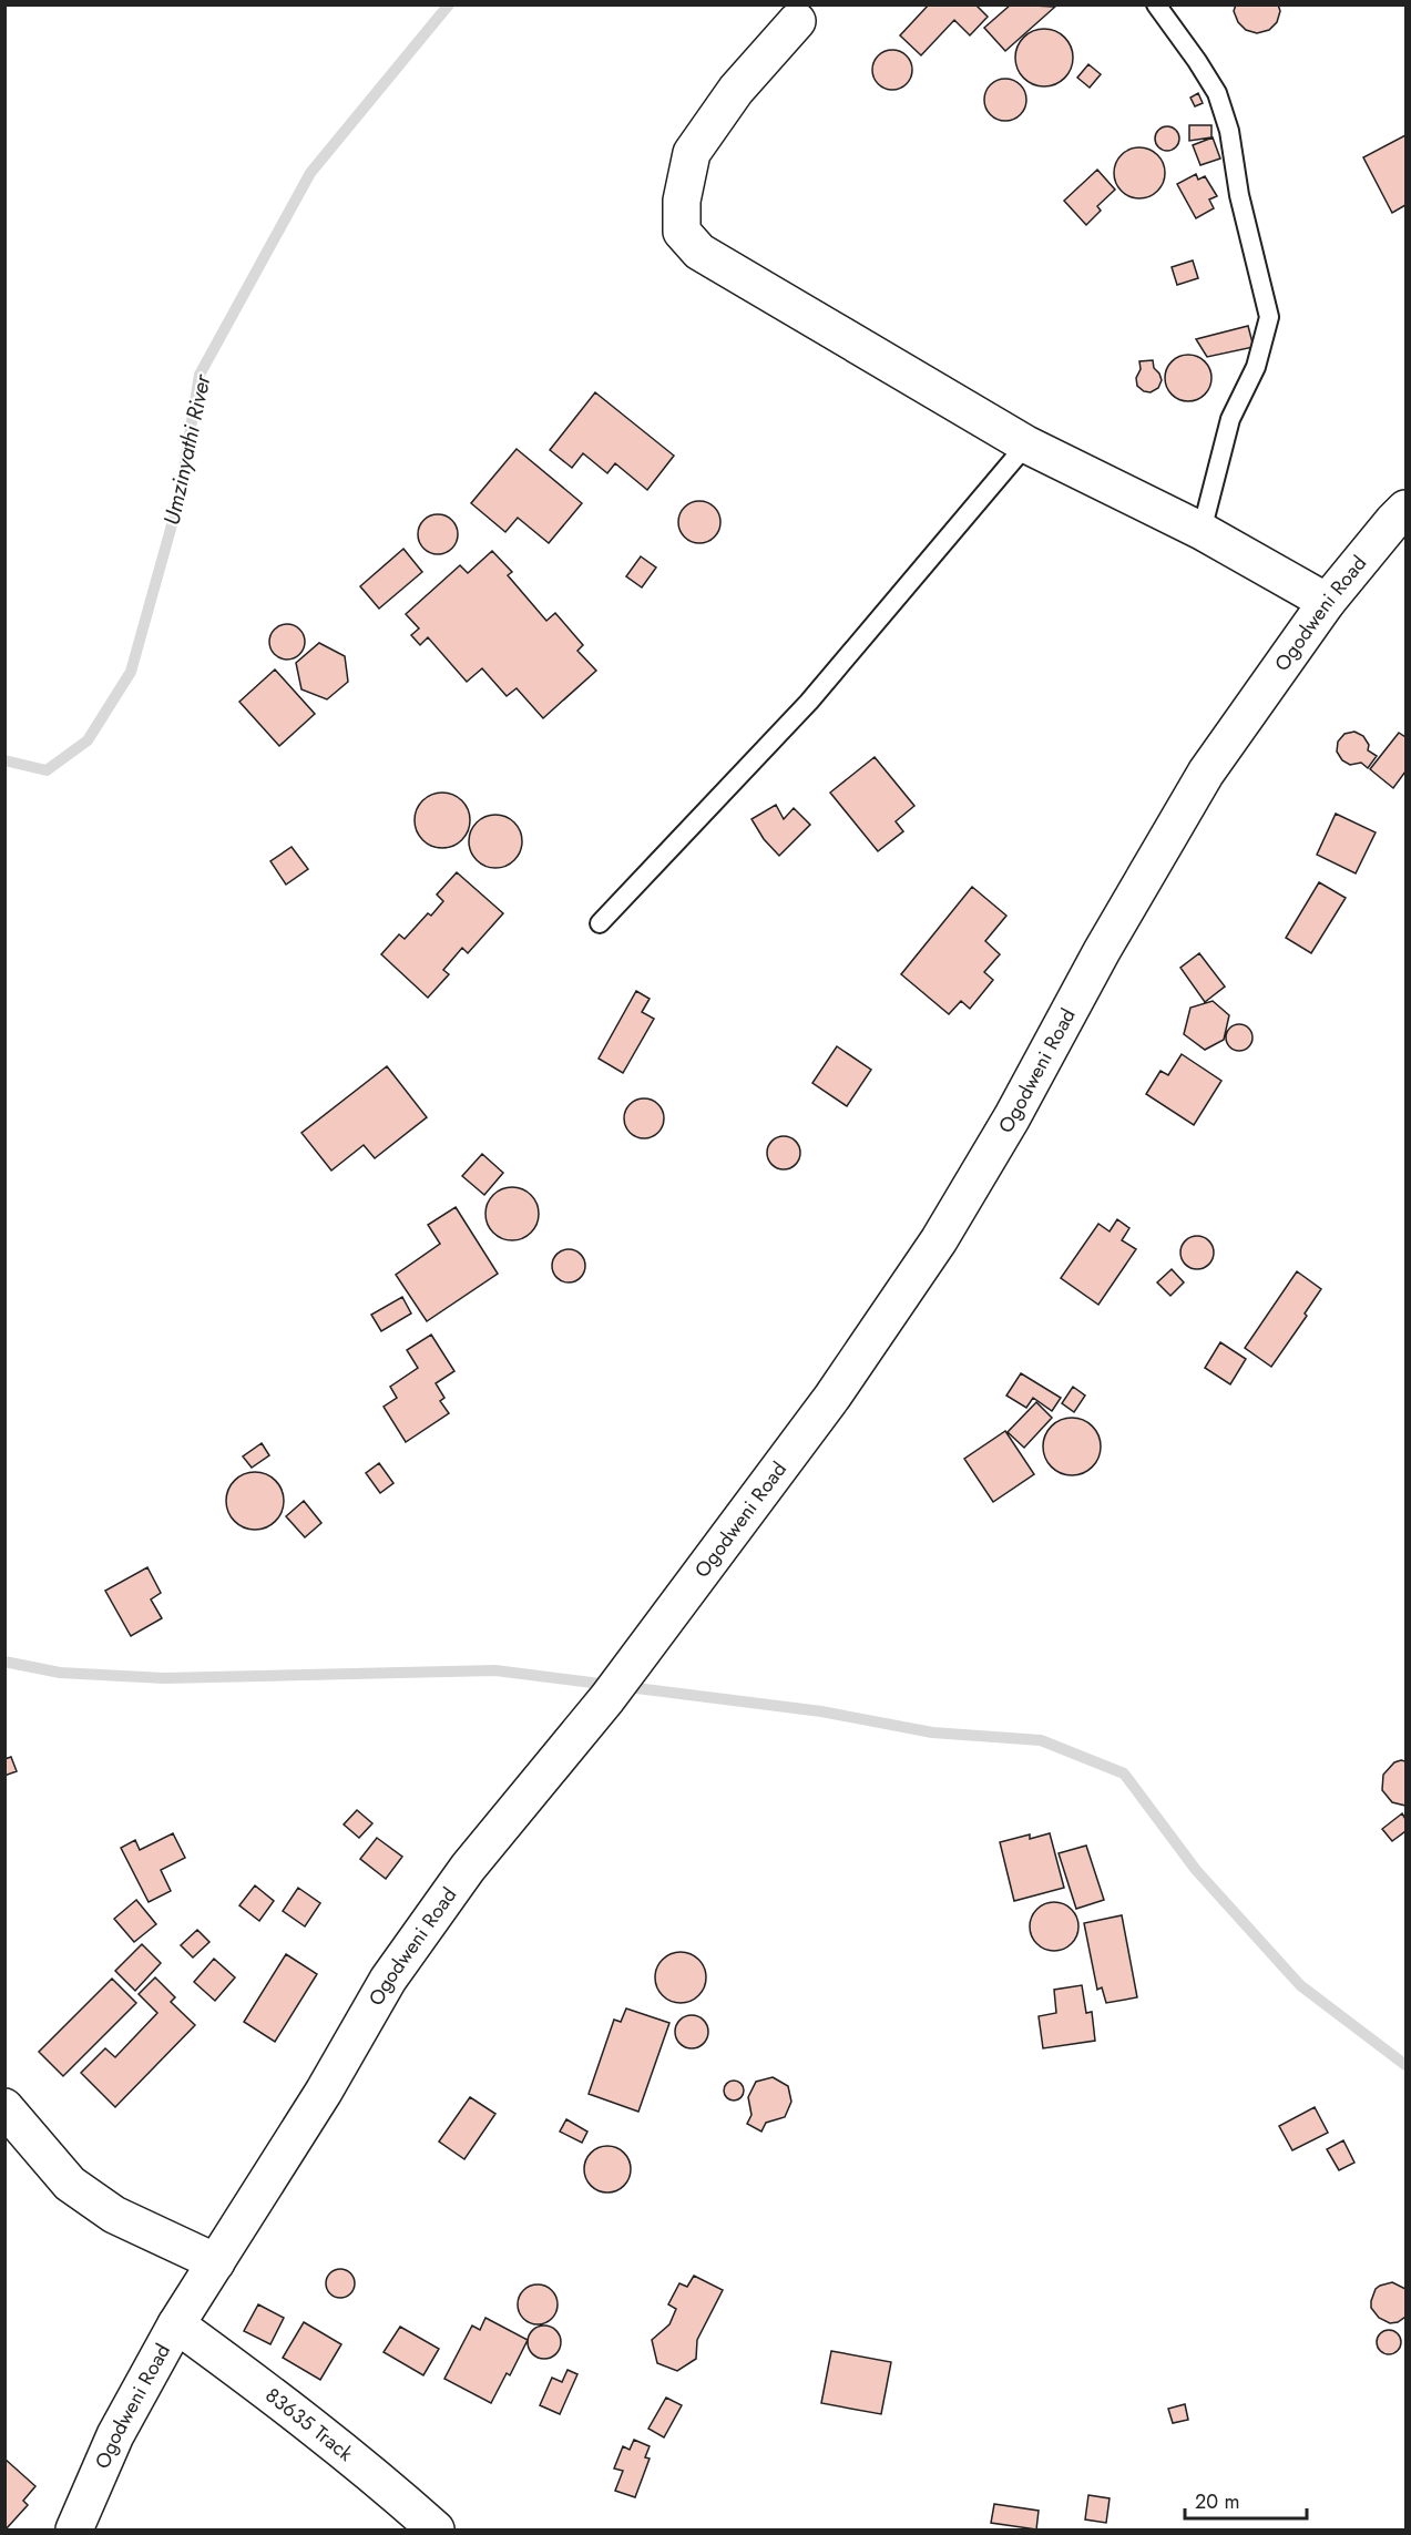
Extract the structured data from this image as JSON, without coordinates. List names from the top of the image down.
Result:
{
  "streets": {
    "street": ["Ogodweni Road", "83635 Track"]
  },
  "crossings": [
    ["Ogodweni Road", "83635 Track"]
  ],
  "water": ["Umzinyathi River"],
  "scale_bar": "20 m"
}
